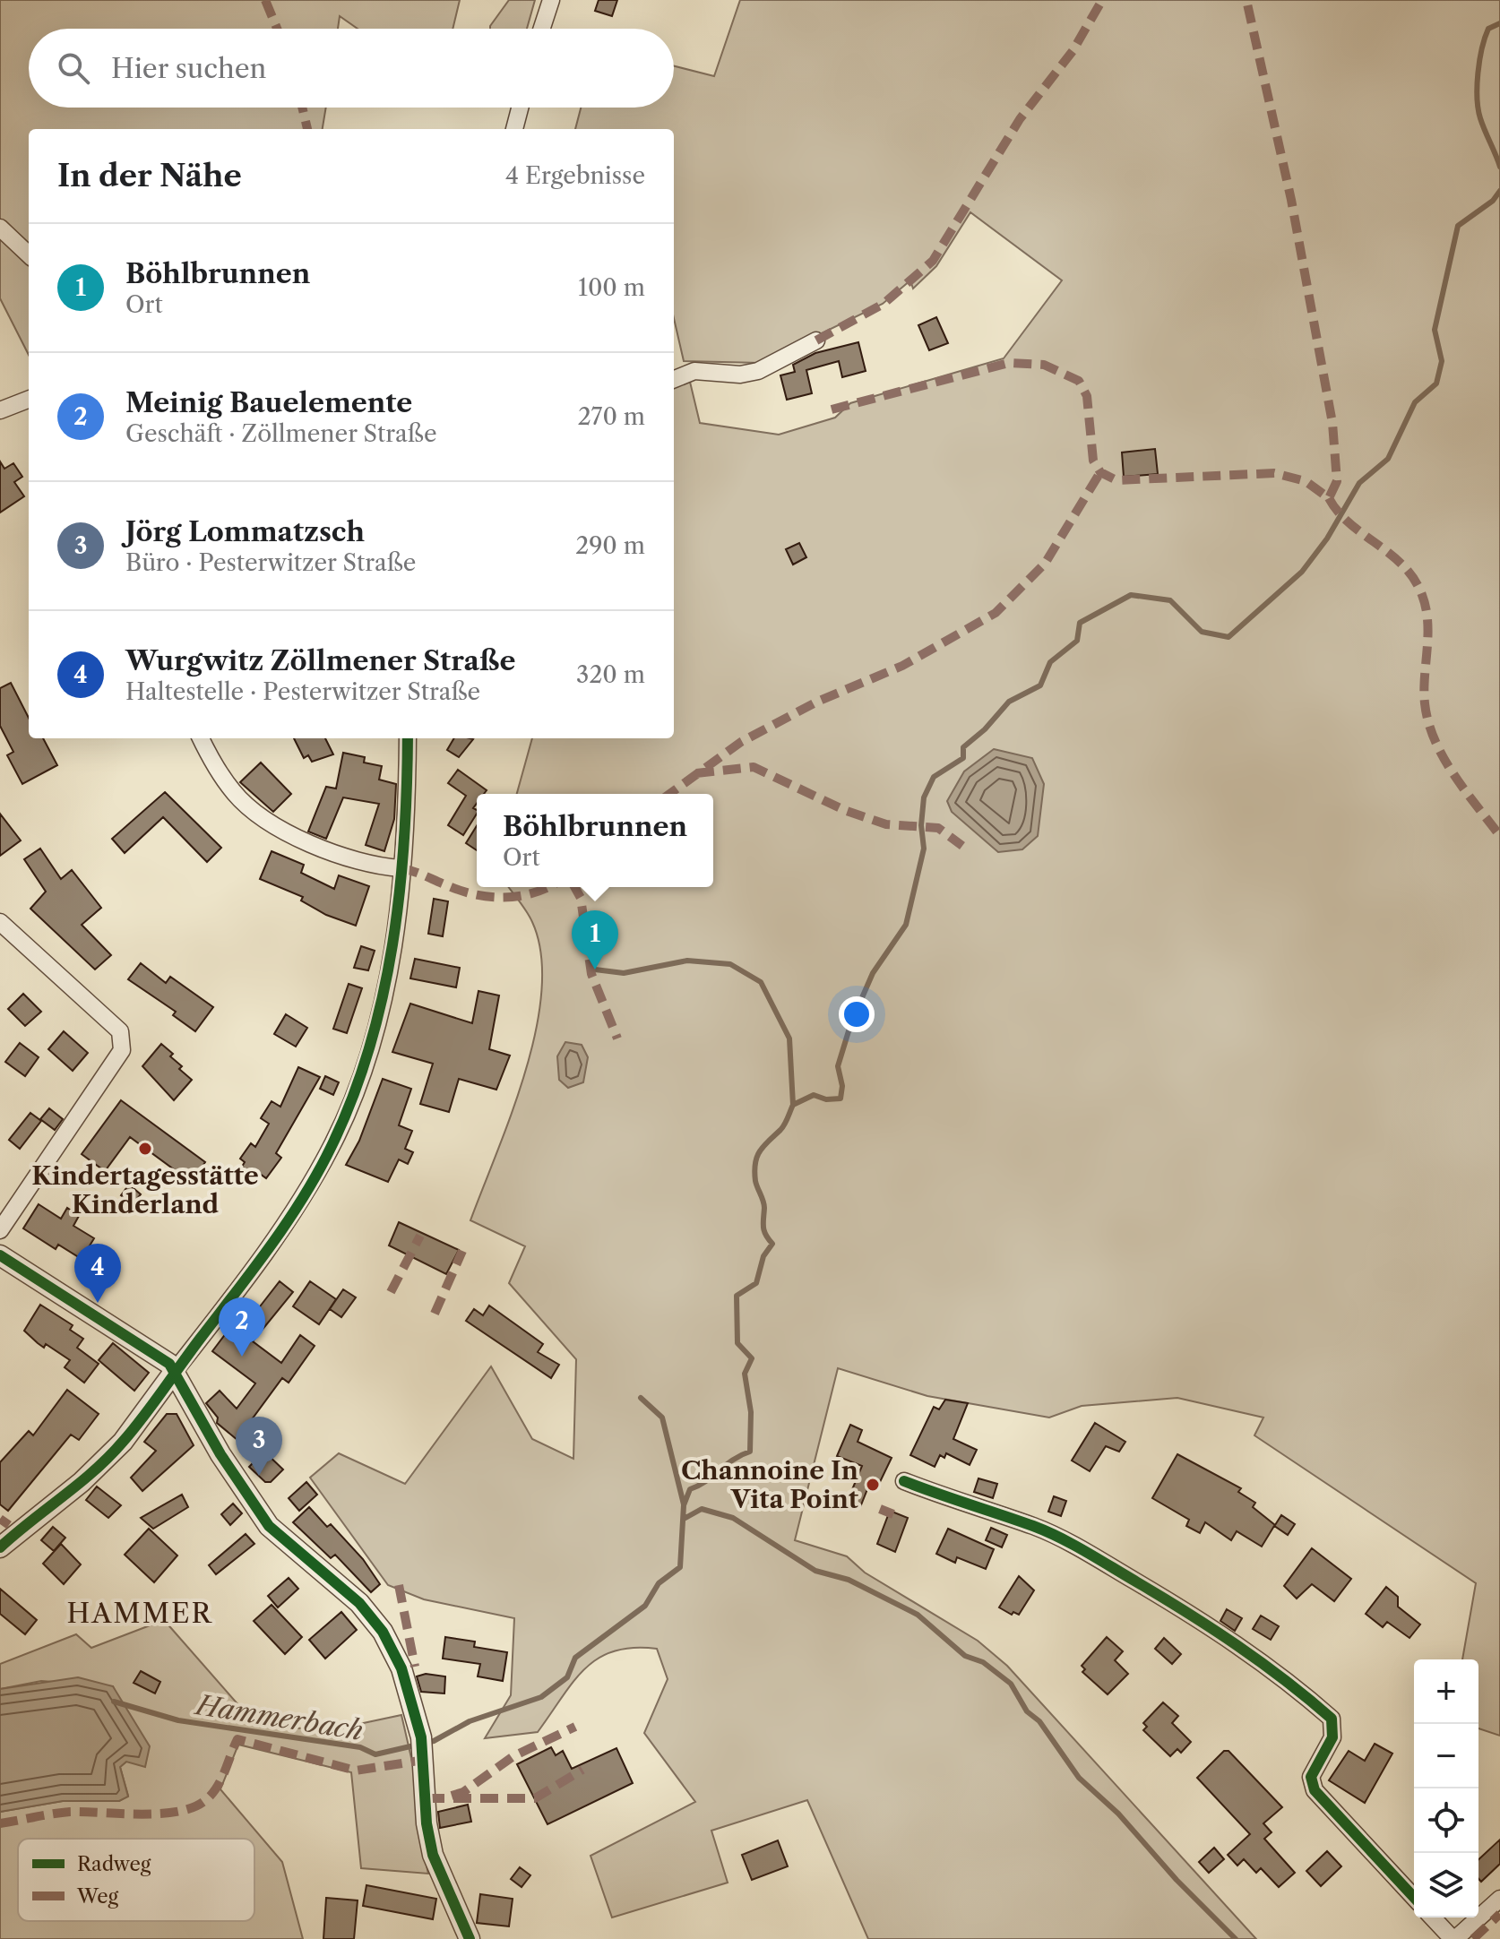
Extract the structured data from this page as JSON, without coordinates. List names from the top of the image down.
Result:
{
  "districts": ["HAMMER"],
  "water": ["Hammerbach"],
  "places": ["Kindertagesstätte Kinderland", "Channoine In Vita Point"],
  "legend": ["Radweg", "Weg"],
  "page": {
    "search": "Hier suchen",
    "heading": ["In der Nähe", "4 Ergebnisse"],
    "list": [
      {
        "mark": "1",
        "name": "Böhlbrunnen",
        "note": "Ort",
        "value": "100 m"
      },
      {
        "mark": "2",
        "name": "Meinig Bauelemente",
        "note": "Geschäft · Zöllmener Straße",
        "value": "270 m"
      },
      {
        "mark": "3",
        "name": "Jörg Lommatzsch",
        "note": "Büro · Pesterwitzer Straße",
        "value": "290 m"
      },
      {
        "mark": "4",
        "name": "Wurgwitz Zöllmener Straße",
        "note": "Haltestelle · Pesterwitzer Straße",
        "value": "320 m"
      }
    ],
    "popup": ["Böhlbrunnen", "Ort"],
    "pins": [
      "1",
      "4",
      "2",
      "3"
    ],
    "map_buttons": ["+", "−"]
  }
}
